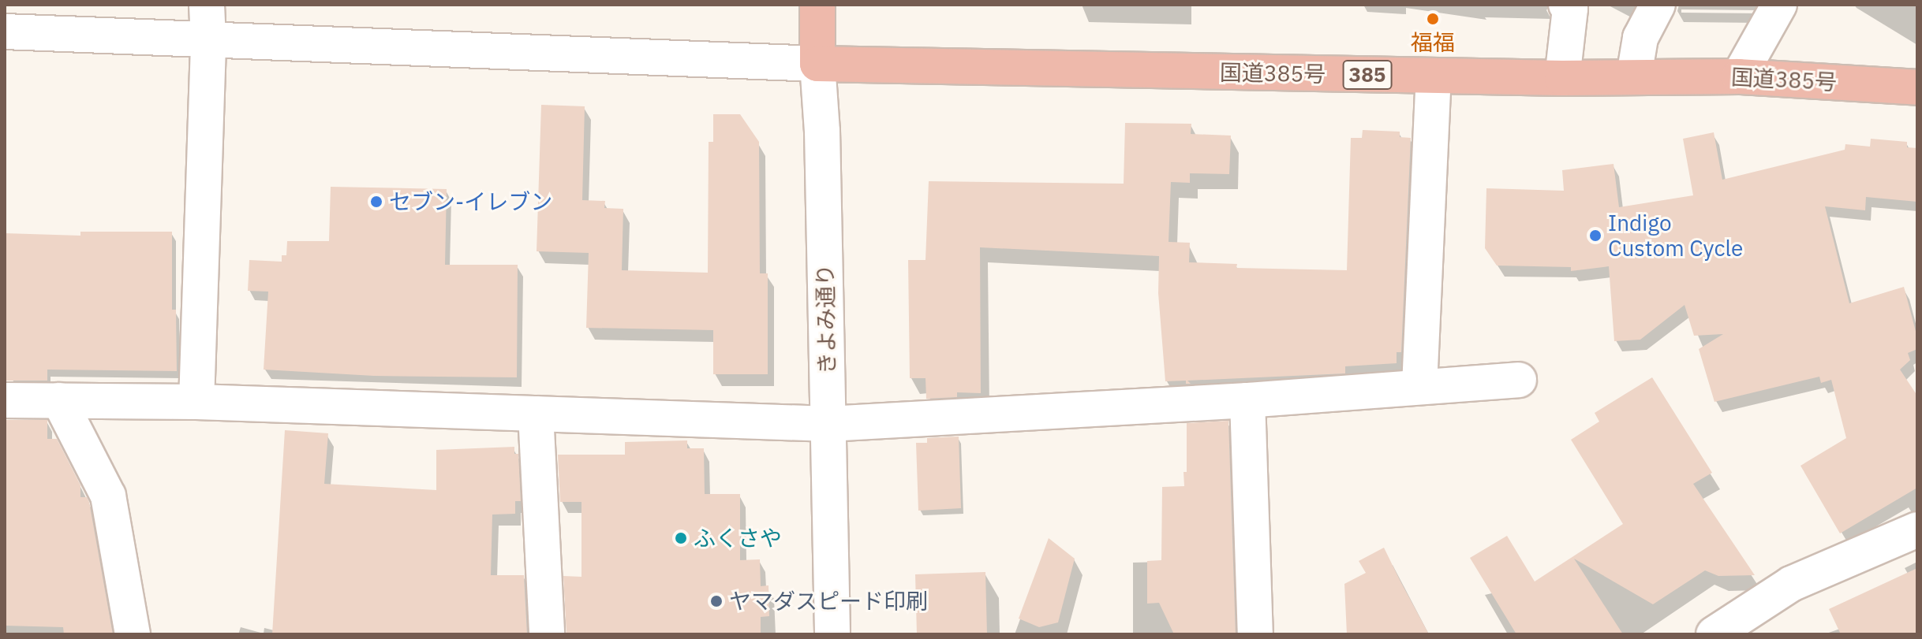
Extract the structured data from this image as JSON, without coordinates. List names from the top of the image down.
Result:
{
  "streets": {
    "highway": ["国道385号", "385", "きよみ通り"]
  },
  "crossings": [
    ["国道385号", "きよみ通り"]
  ],
  "places": [
    "福福",
    "セブン-イレブン",
    "Indigo Custom Cycle",
    "ふくさや",
    "ヤマダスピード印刷"
  ]
}
